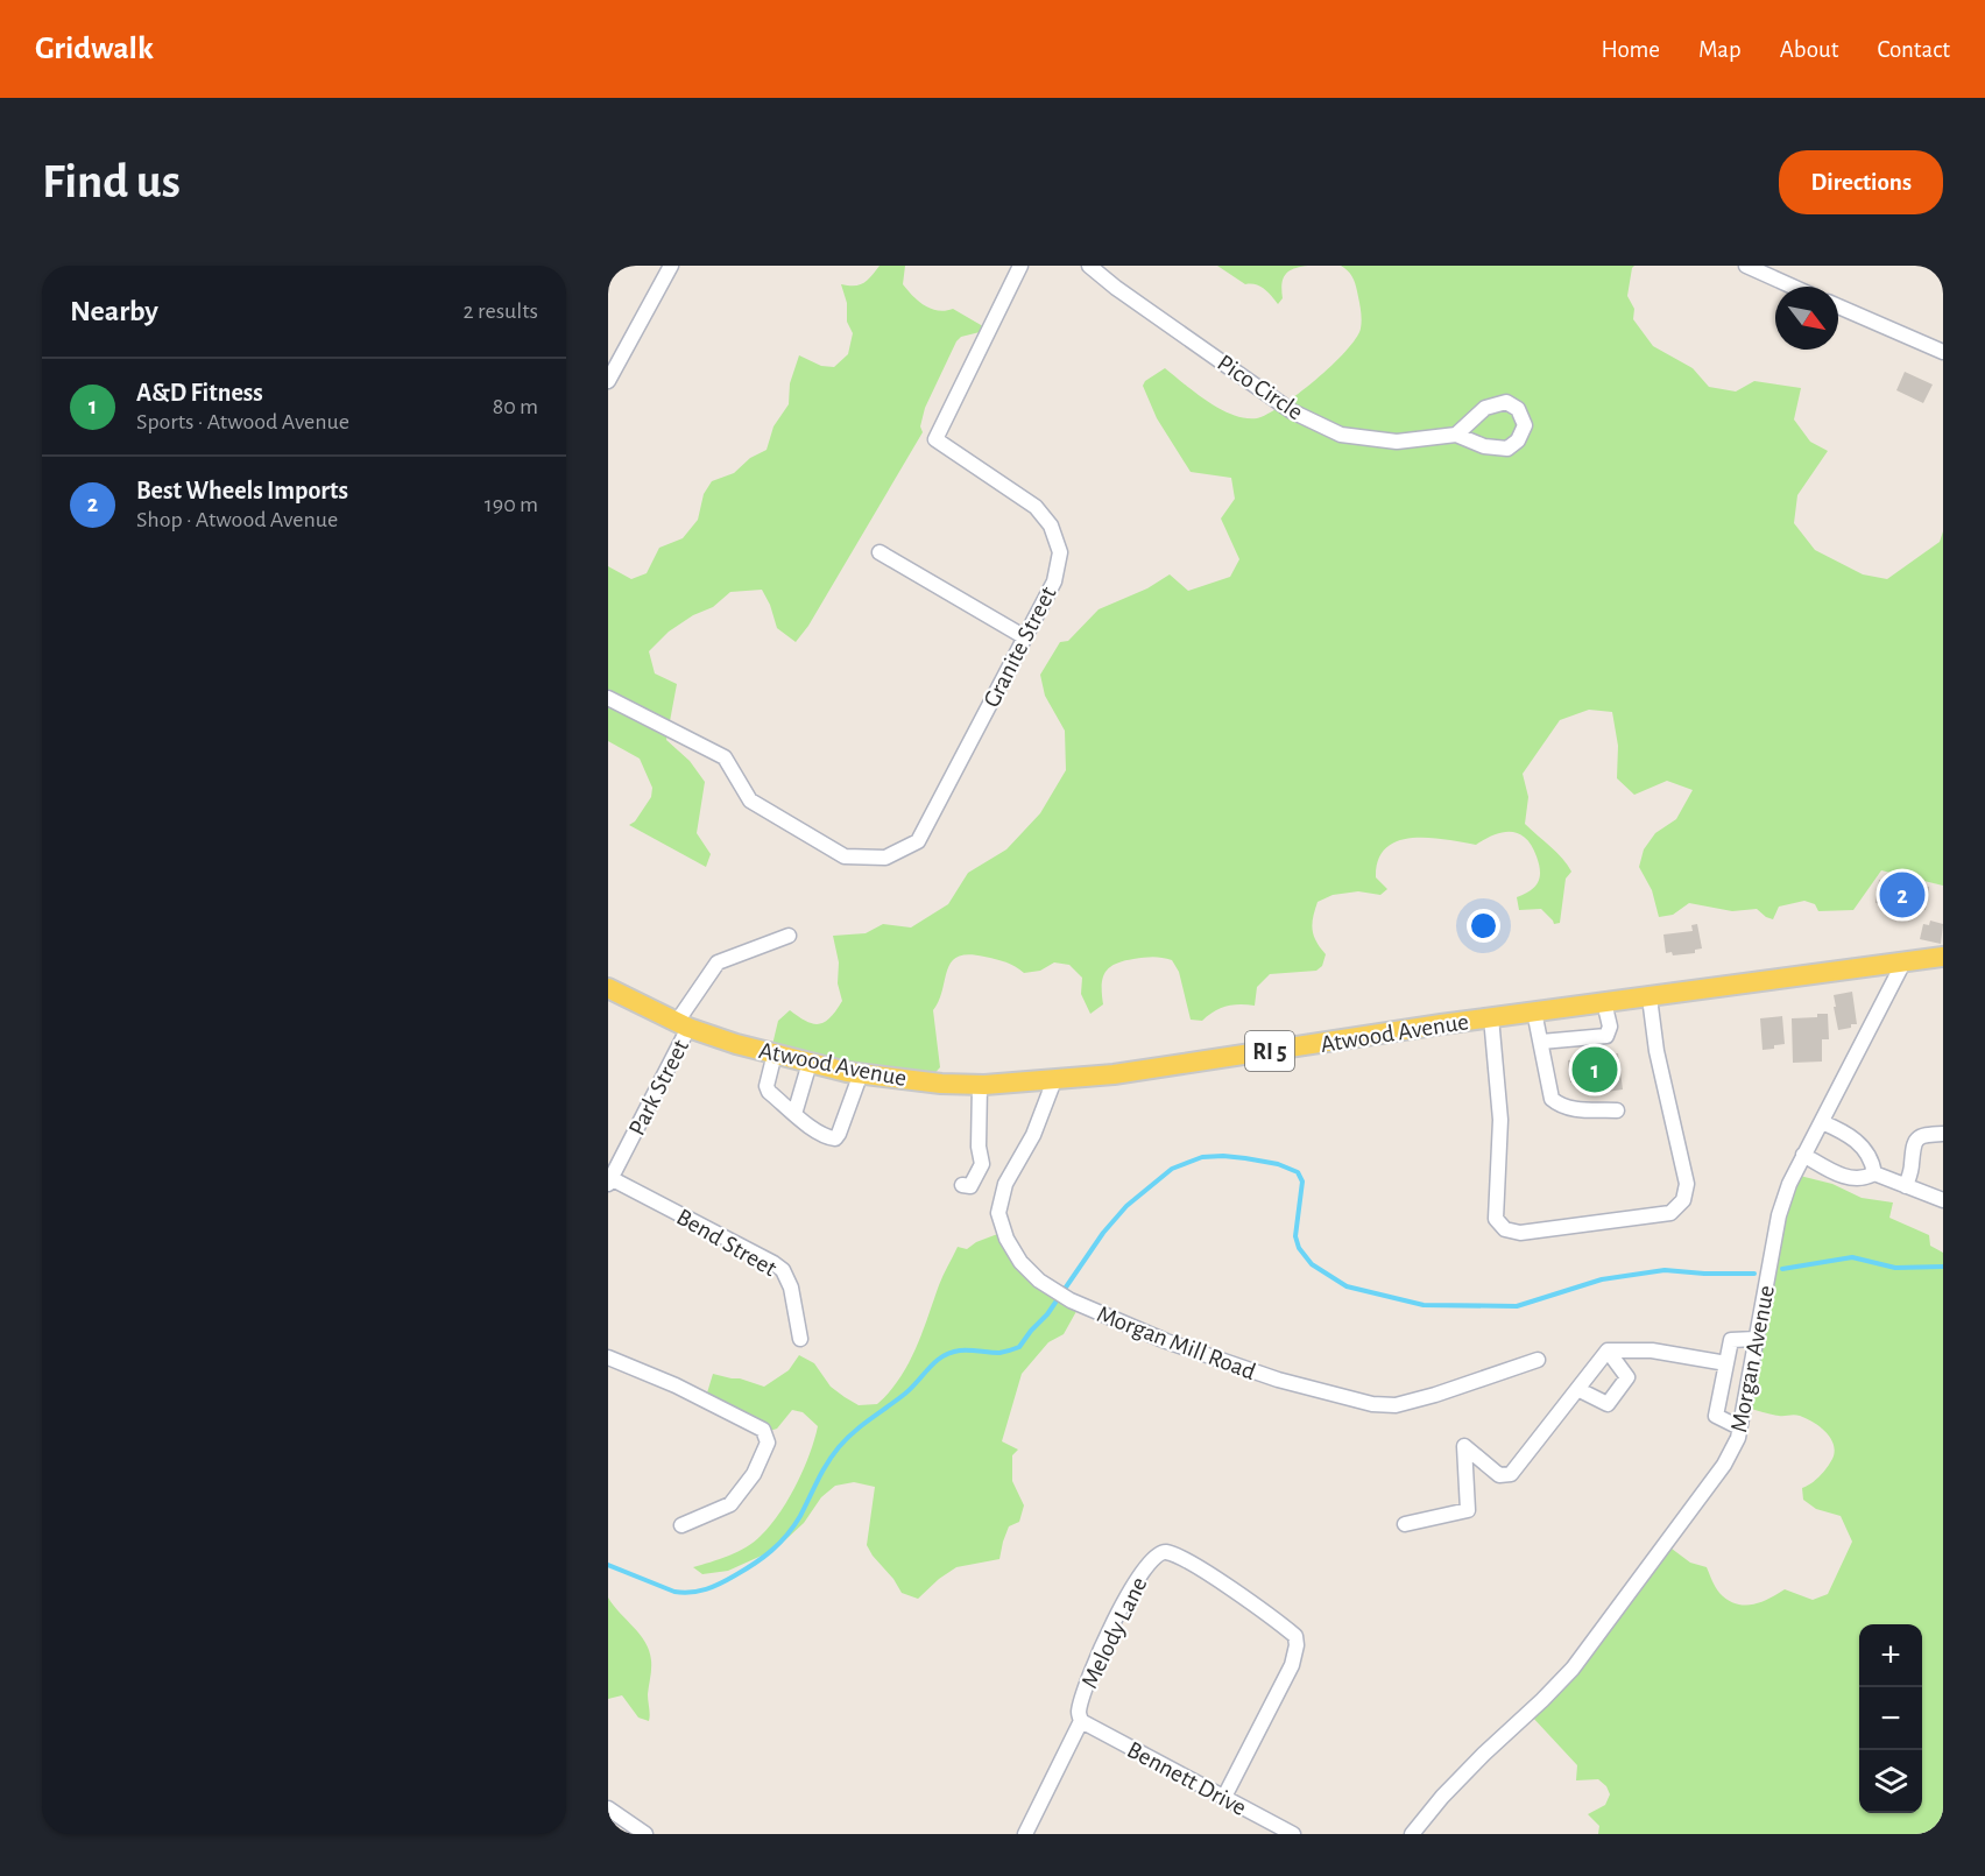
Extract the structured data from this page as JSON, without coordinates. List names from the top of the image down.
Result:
{
  "streets": {
    "main road": ["Atwood Avenue", "RI 5"],
    "street": [
      "Pico Circle",
      "Granite Street",
      "Park Street",
      "Bend Street",
      "Morgan Mill Road",
      "Morgan Avenue",
      "Melody Lane",
      "Bennett Drive"
    ]
  },
  "crossings": [
    ["Atwood Avenue", "Park Street"],
    ["Atwood Avenue", "Morgan Mill Road"],
    ["Atwood Avenue", "Morgan Avenue"],
    ["Park Street", "Bend Street"],
    ["Melody Lane", "Bennett Drive"]
  ],
  "north": "bottom right",
  "page": {
    "header": "Gridwalk",
    "nav": [
      "Home",
      "Map",
      "About",
      "Contact"
    ],
    "buttons": "Directions",
    "title": "Find us",
    "heading": ["Nearby", "2 results"],
    "list": [
      {
        "mark": "1",
        "name": "A&D Fitness",
        "note": "Sports · Atwood Avenue",
        "value": "80 m"
      },
      {
        "mark": "2",
        "name": "Best Wheels Imports",
        "note": "Shop · Atwood Avenue",
        "value": "190 m"
      }
    ],
    "pins": ["2", "1"],
    "map_buttons": ["+", "−"]
  }
}
